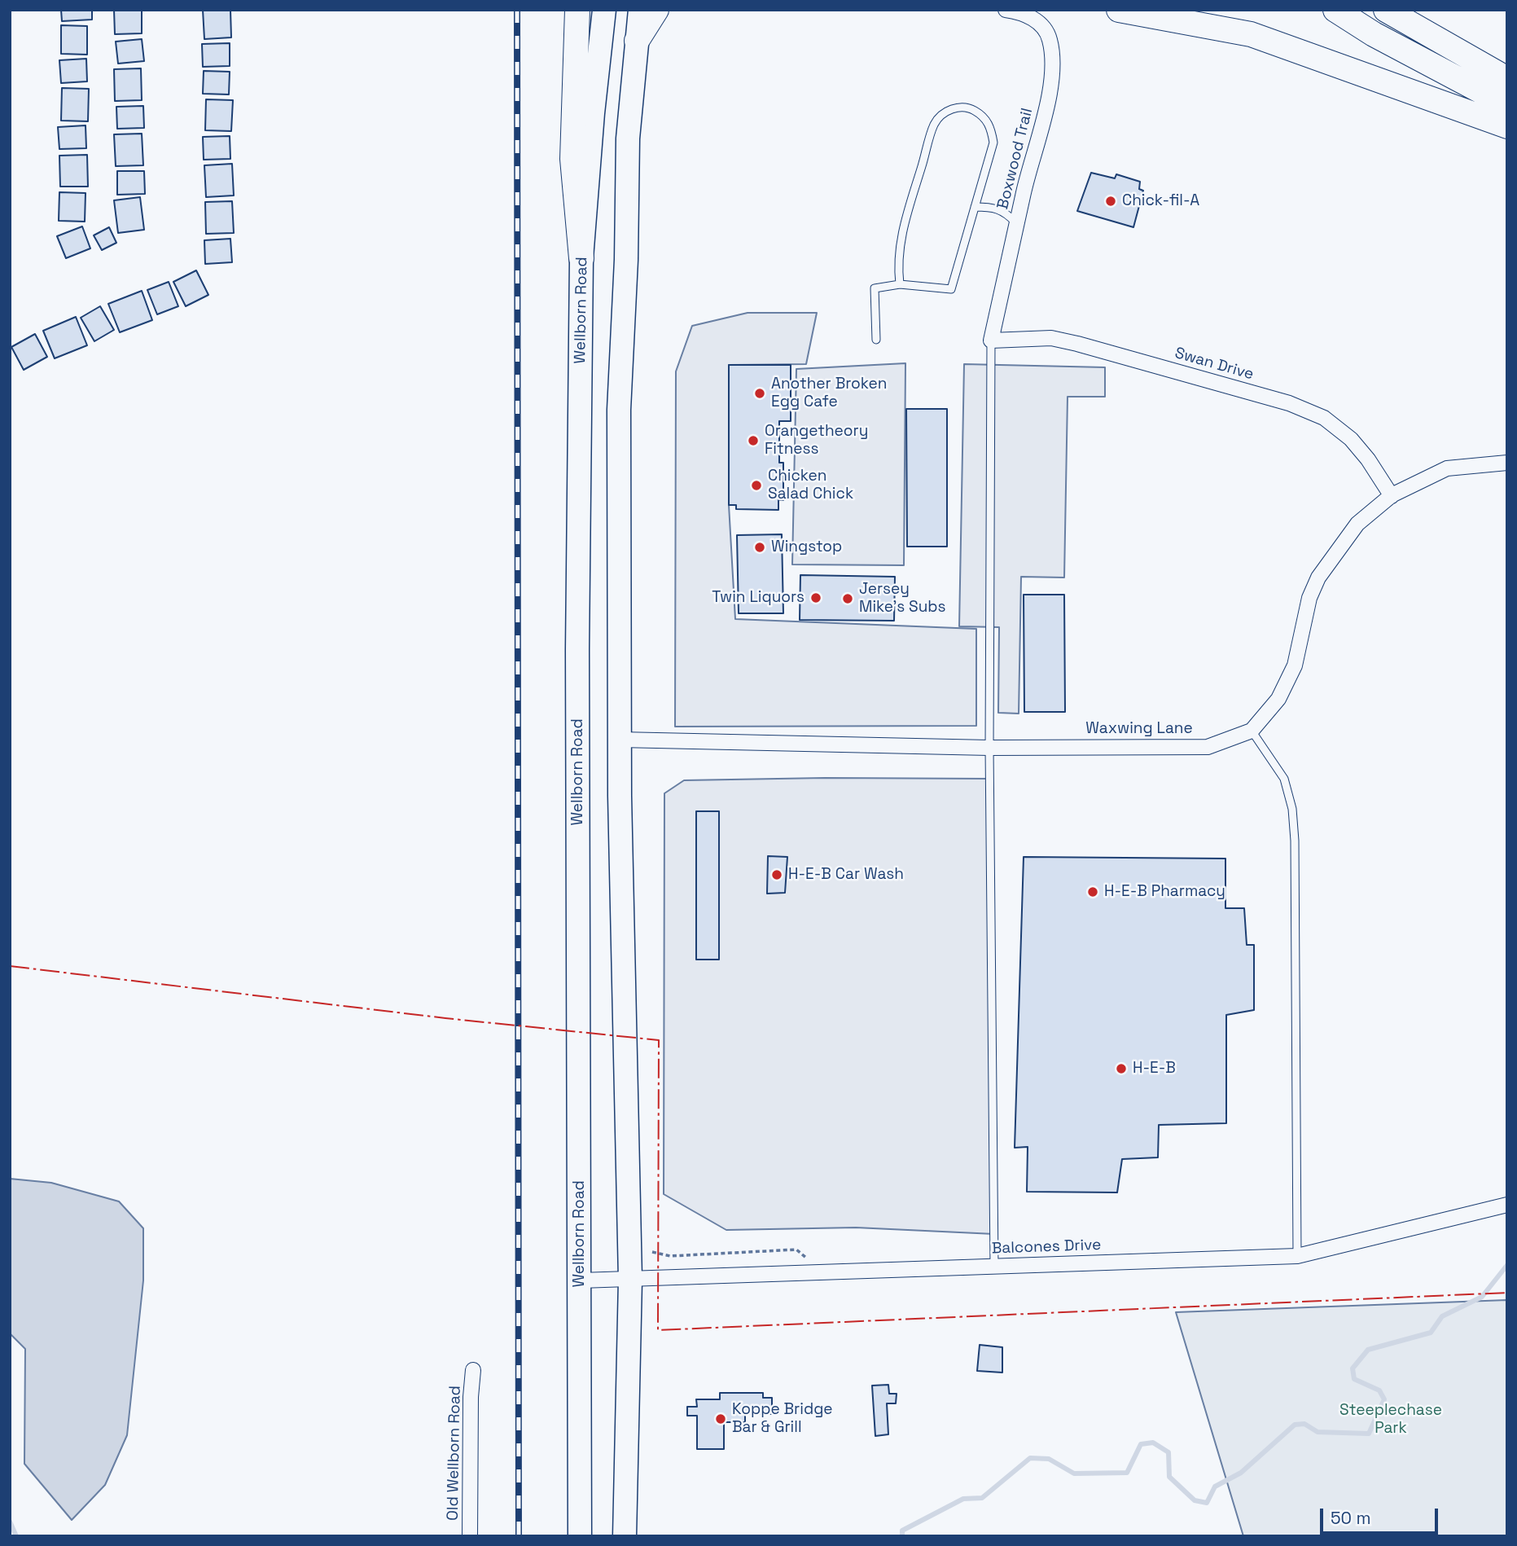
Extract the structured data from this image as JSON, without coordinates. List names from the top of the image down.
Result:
{
  "streets": {
    "main road": ["Wellborn Road"],
    "street": [
      "Boxwood Trail",
      "Swan Drive",
      "Waxwing Lane",
      "Balcones Drive",
      "Old Wellborn Road"
    ]
  },
  "crossings": [
    ["Boxwood Trail", "Swan Drive"],
    ["Wellborn Road", "Balcones Drive"]
  ],
  "parks": ["Steeplechase Park"],
  "places": [
    "Chick-fil-A",
    "Another Broken Egg Cafe",
    "Orangetheory Fitness",
    "Chicken Salad Chick",
    "Wingstop",
    "Twin Liquors",
    "Jersey Mike's Subs",
    "H-E-B Car Wash",
    "H-E-B Pharmacy",
    "H-E-B",
    "Koppe Bridge Bar & Grill"
  ],
  "scale_bar": "50 m"
}
